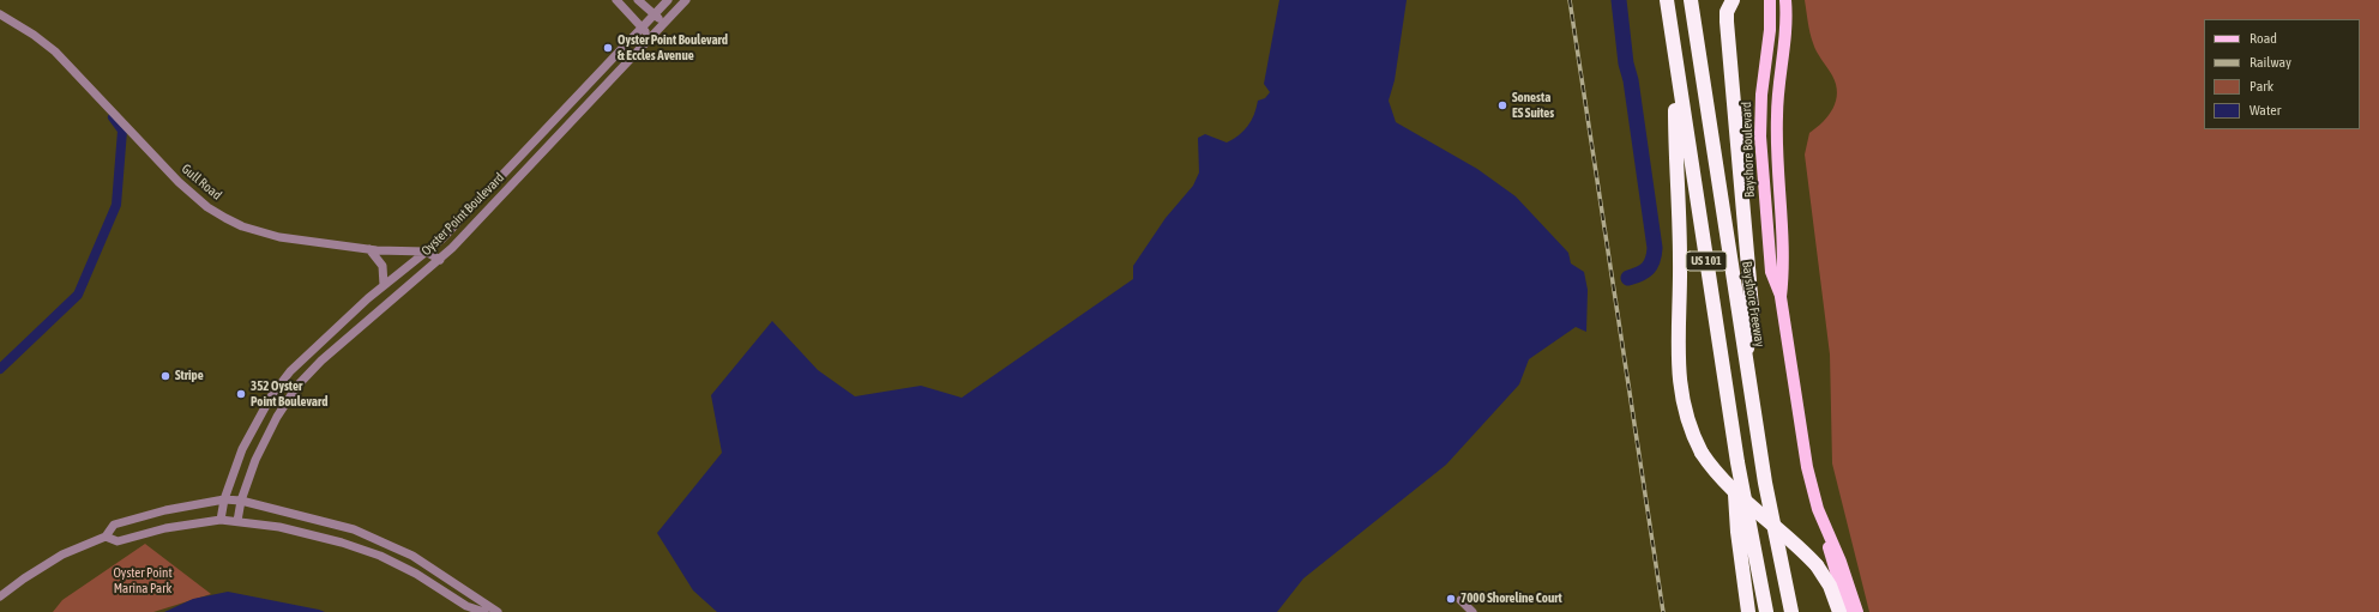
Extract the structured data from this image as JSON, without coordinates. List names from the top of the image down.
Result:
{
  "streets": {
    "highway": ["US 101", "Bayshore Freeway"],
    "main road": ["Bayshore Boulevard"],
    "street": ["Gull Road", "Oyster Point Boulevard"]
  },
  "crossings": [
    ["Gull Road", "Oyster Point Boulevard"]
  ],
  "parks": ["Oyster Point Marina Park"],
  "places": [
    "Oyster Point Boulevard & Eccles Avenue",
    "Sonesta ES Suites",
    "Stripe",
    "352 Oyster Point Boulevard",
    "7000 Shoreline Court"
  ],
  "legend": [
    "Road",
    "Railway",
    "Park",
    "Water"
  ]
}
